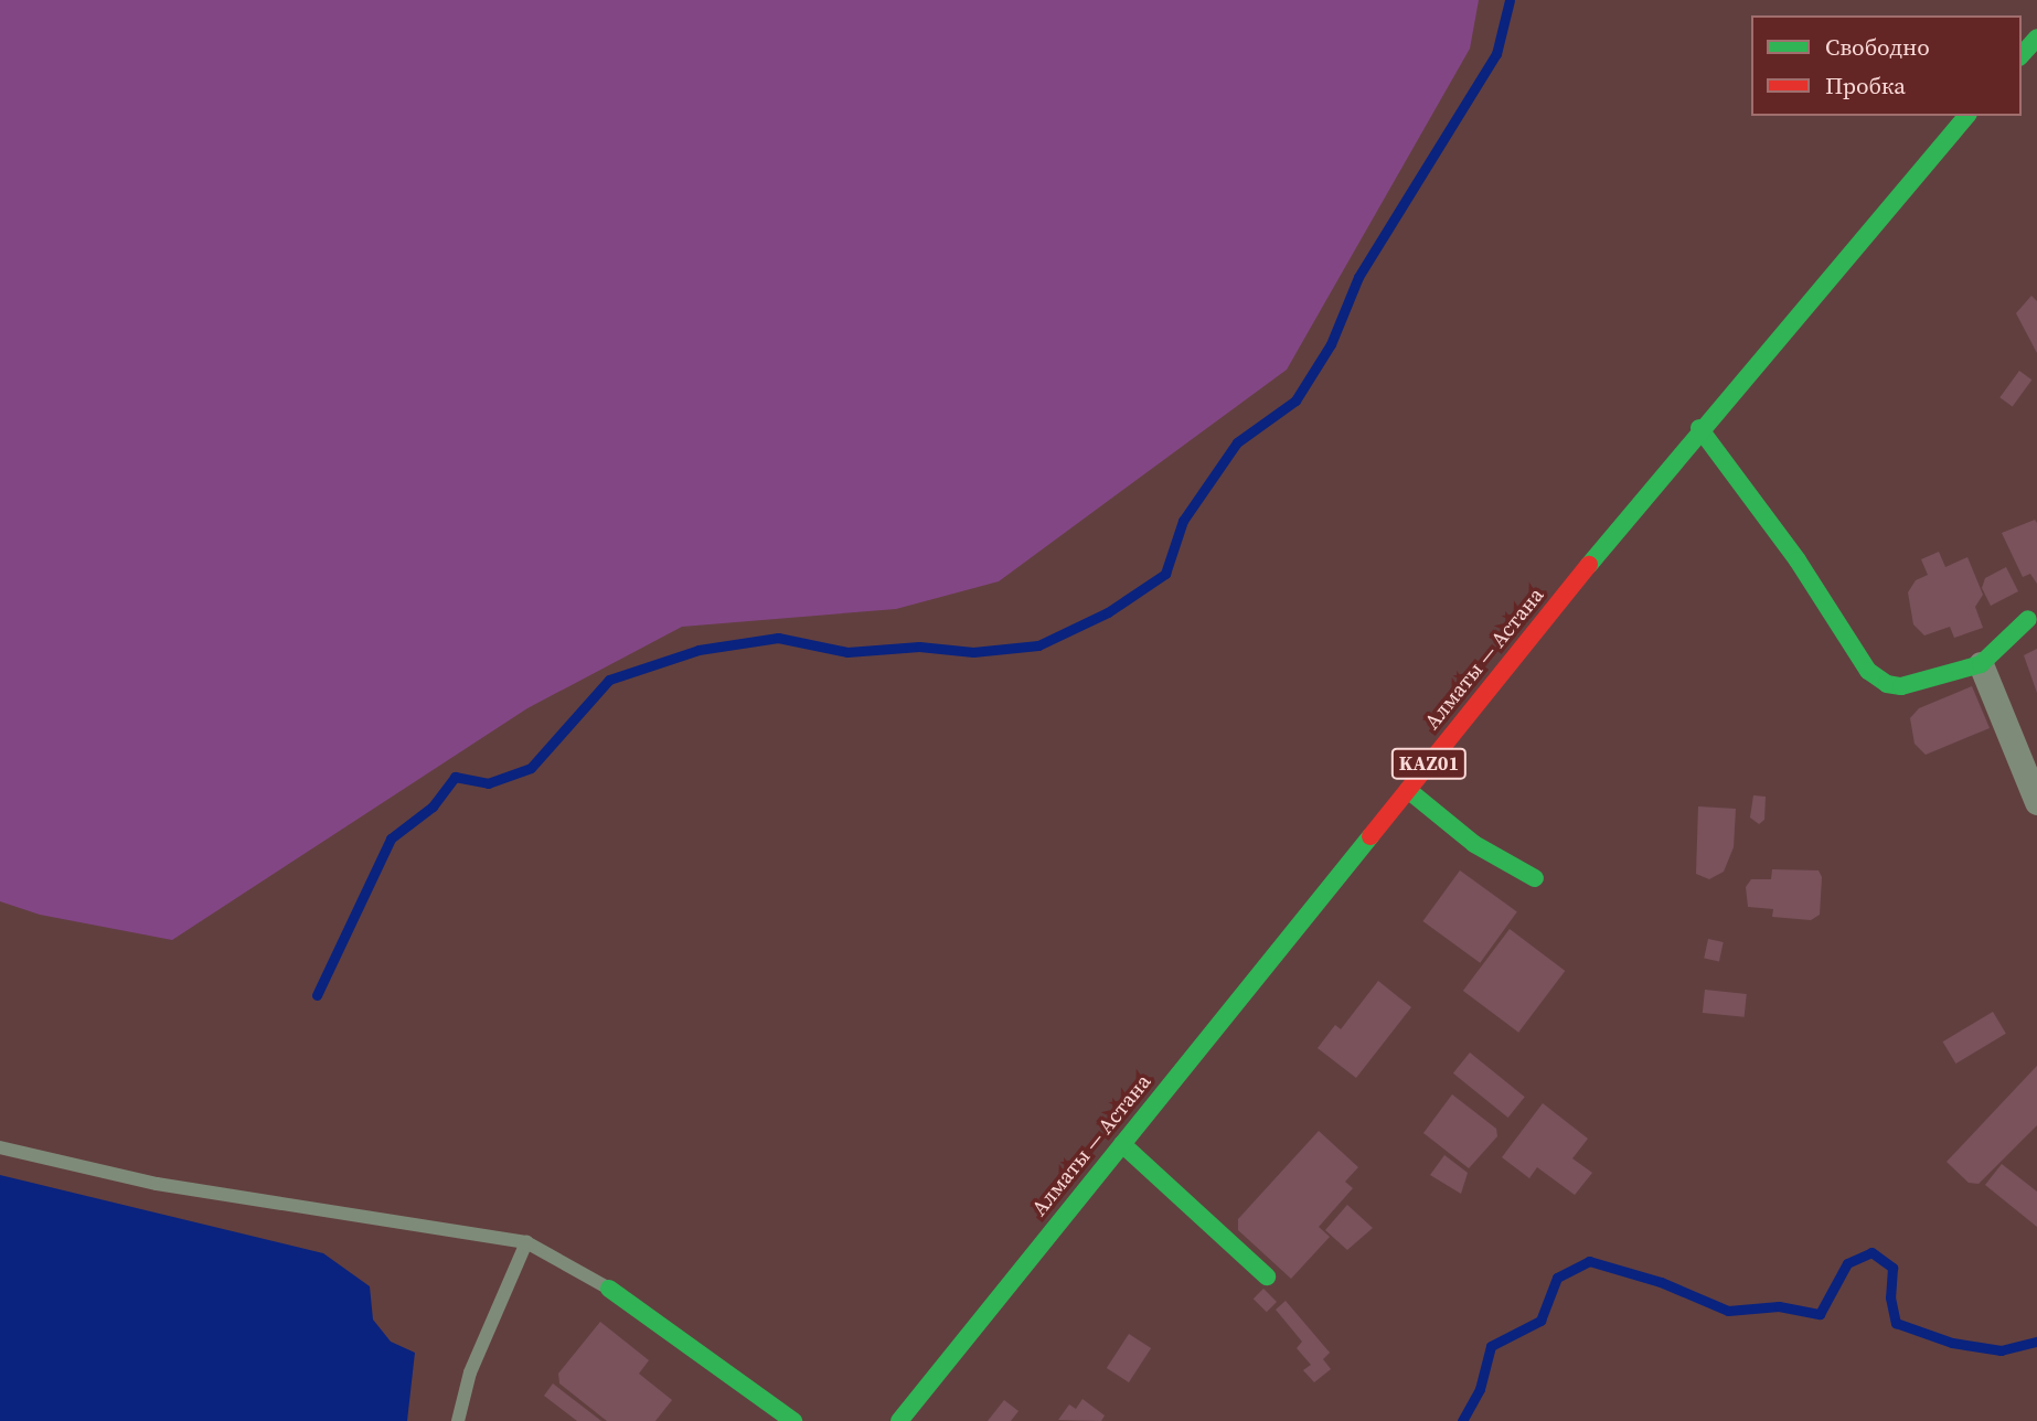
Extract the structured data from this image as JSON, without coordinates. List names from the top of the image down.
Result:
{
  "streets": {
    "main road": ["Алматы — Астана", "KАZ01"]
  },
  "legend": ["Свободно", "Пробка"]
}
